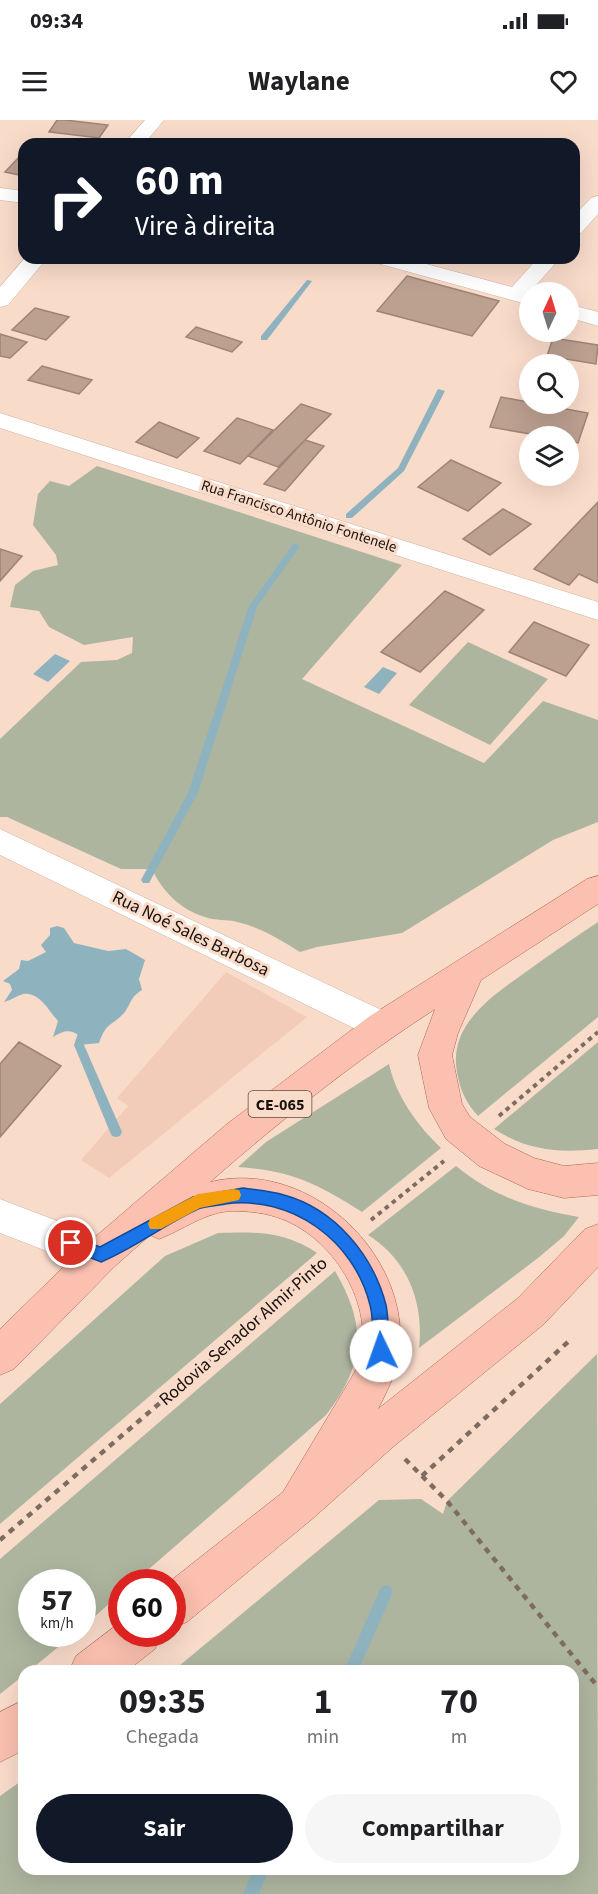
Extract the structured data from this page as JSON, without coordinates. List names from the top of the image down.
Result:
{
  "streets": {
    "main road": ["CE-065"],
    "street": ["Rua Francisco Antônio Fontenele", "Rua Noé Sales Barbosa"],
    "path": ["Rodovia Senador Almir Pinto"]
  },
  "crossings": [
    ["Rua Noé Sales Barbosa", "CE-065"]
  ],
  "north": "top",
  "page": {
    "status": "09:34",
    "header": "Waylane",
    "turn": ["60 m", "Vire à direita"],
    "speed": "57 km/h",
    "limit": "60",
    "eta": [
      "09:35",
      "Chegada",
      "1",
      "min",
      "70",
      "m"
    ],
    "buttons": ["Sair", "Compartilhar"]
  }
}
